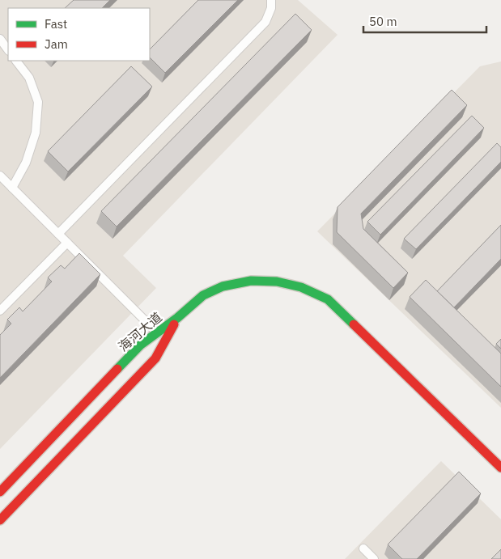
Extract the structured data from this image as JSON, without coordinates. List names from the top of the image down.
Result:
{
  "streets": {
    "street": ["海河大道"]
  },
  "legend": ["Fast", "Jam"],
  "scale_bar": "50 m"
}
